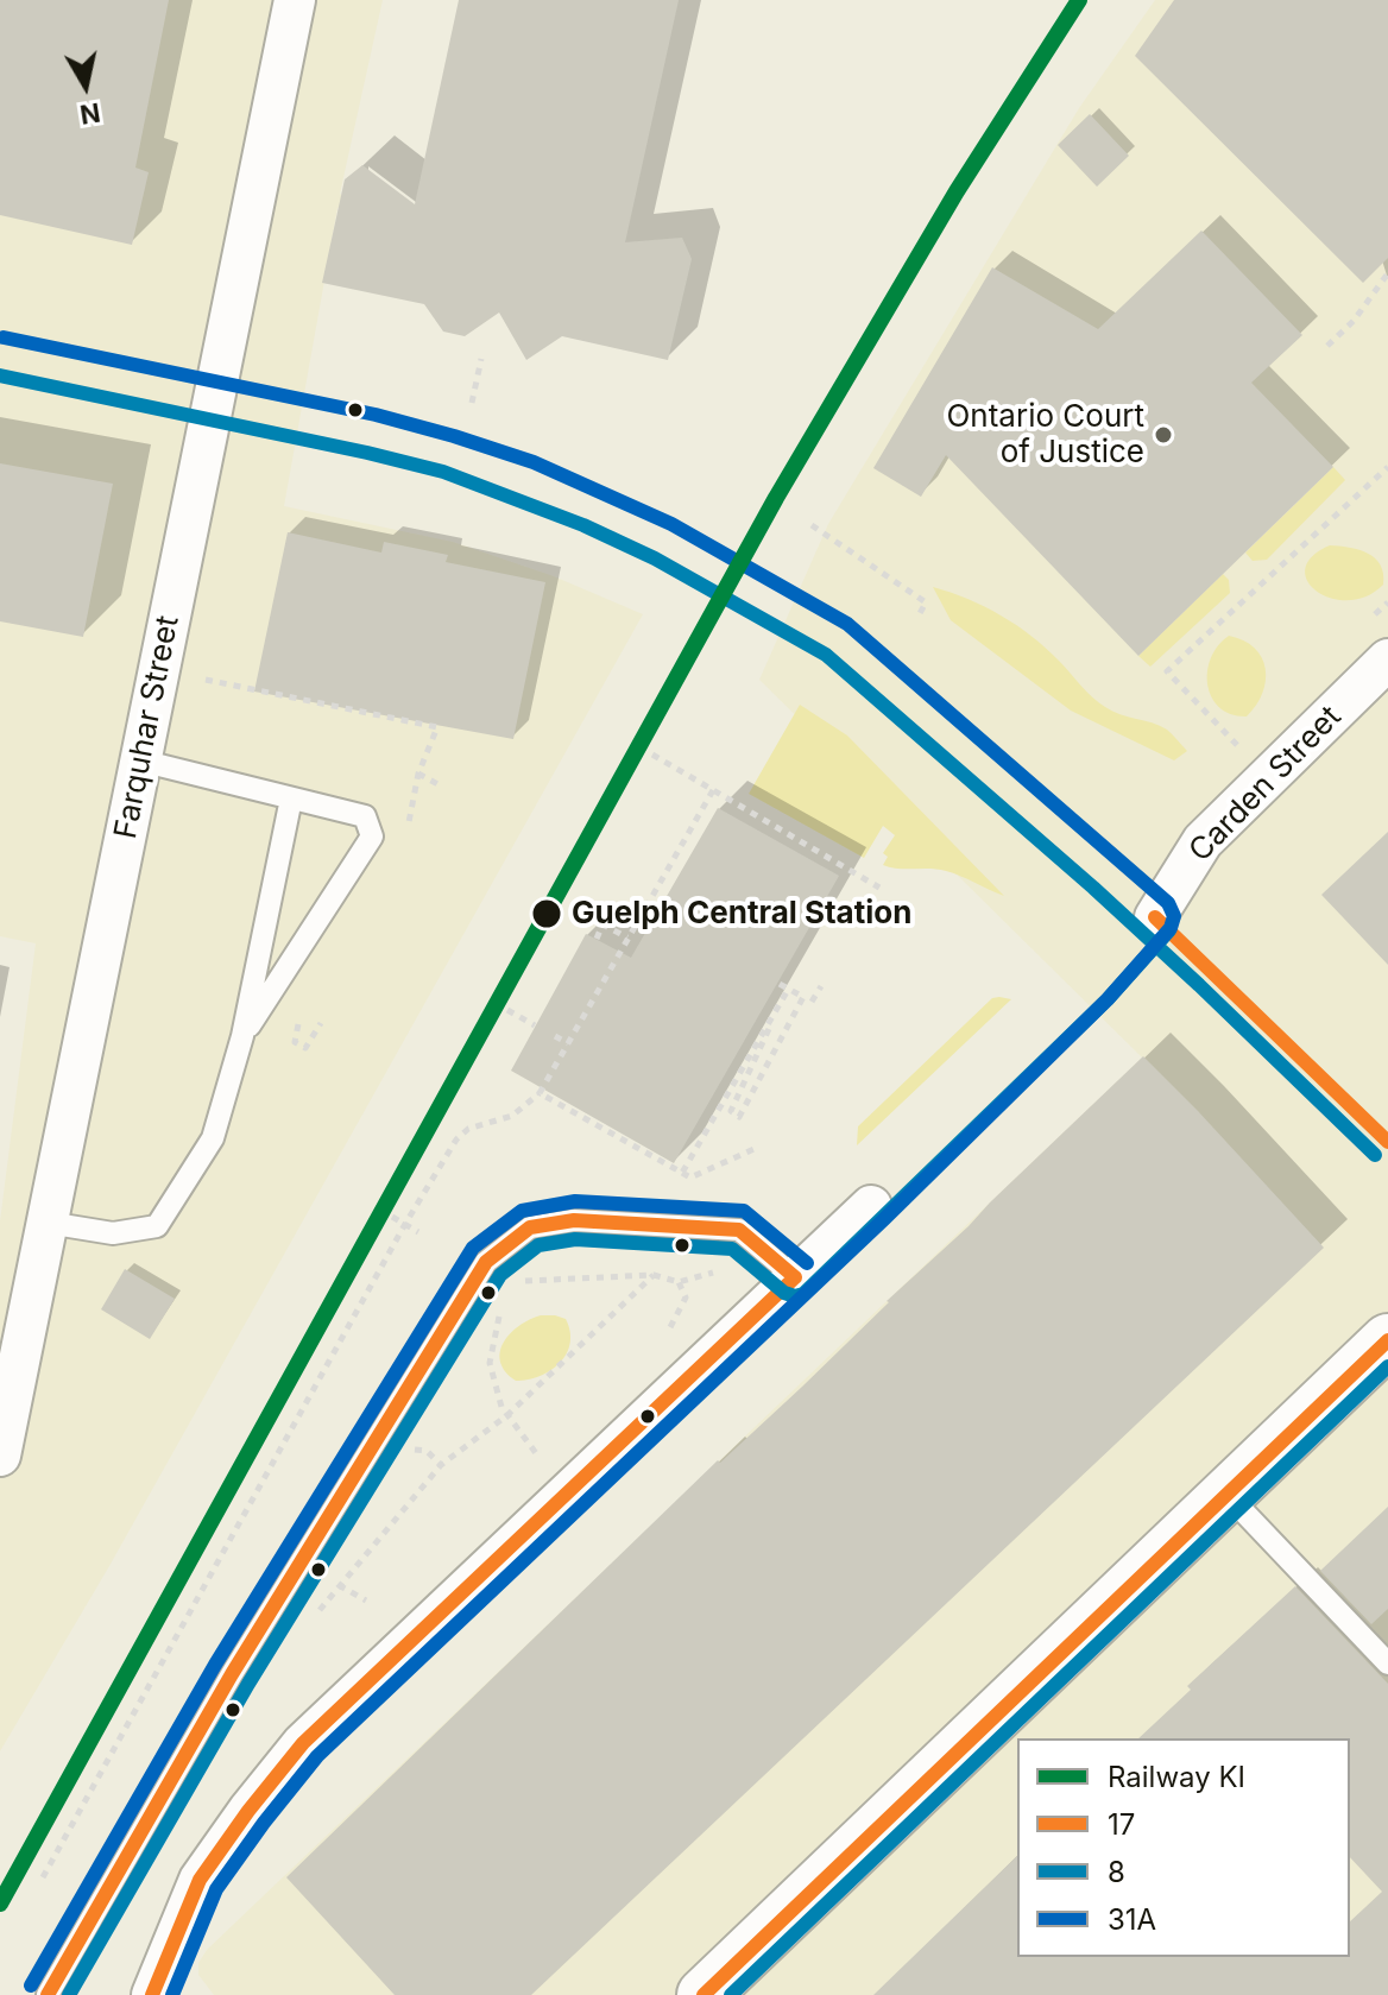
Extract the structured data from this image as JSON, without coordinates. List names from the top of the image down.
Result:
{
  "streets": {
    "street": ["Farquhar Street", "Carden Street"]
  },
  "places": ["Ontario Court of Justice", "Guelph Central Station"],
  "lines": [
    "rail line KI",
    "transit line 31A",
    "transit line 8",
    "transit line 17"
  ],
  "legend": [
    "Railway KI",
    "17",
    "8",
    "31A"
  ],
  "north": "bottom"
}
